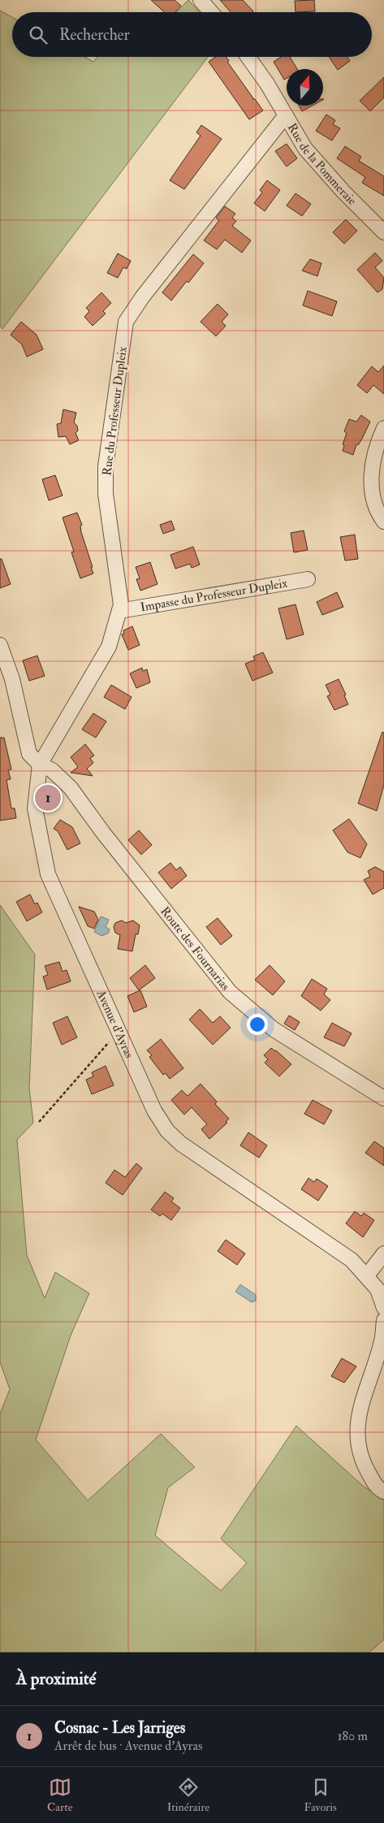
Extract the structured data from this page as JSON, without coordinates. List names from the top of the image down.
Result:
{
  "streets": {
    "street": [
      "Rue de la Pommeraie",
      "Rue du Professeur Dupleix",
      "Impasse du Professeur Dupleix",
      "Route des Fournarias",
      "Avenue d'Ayras"
    ]
  },
  "crossings": [
    ["Rue de la Pommeraie", "Rue du Professeur Dupleix"],
    ["Rue du Professeur Dupleix", "Impasse du Professeur Dupleix"],
    ["Rue du Professeur Dupleix", "Route des Fournarias"],
    ["Rue du Professeur Dupleix", "Avenue d'Ayras"],
    ["Route des Fournarias", "Avenue d'Ayras"]
  ],
  "north": "top",
  "page": {
    "search": "Rechercher",
    "pins": "1",
    "heading": "À proximité",
    "list": [
      {
        "mark": "1",
        "name": "Cosnac - Les Jarriges",
        "note": "Arrêt de bus · Avenue d'Ayras",
        "value": "180 m"
      }
    ],
    "nav": ["Carte", "Itinéraire", "Favoris"]
  }
}
